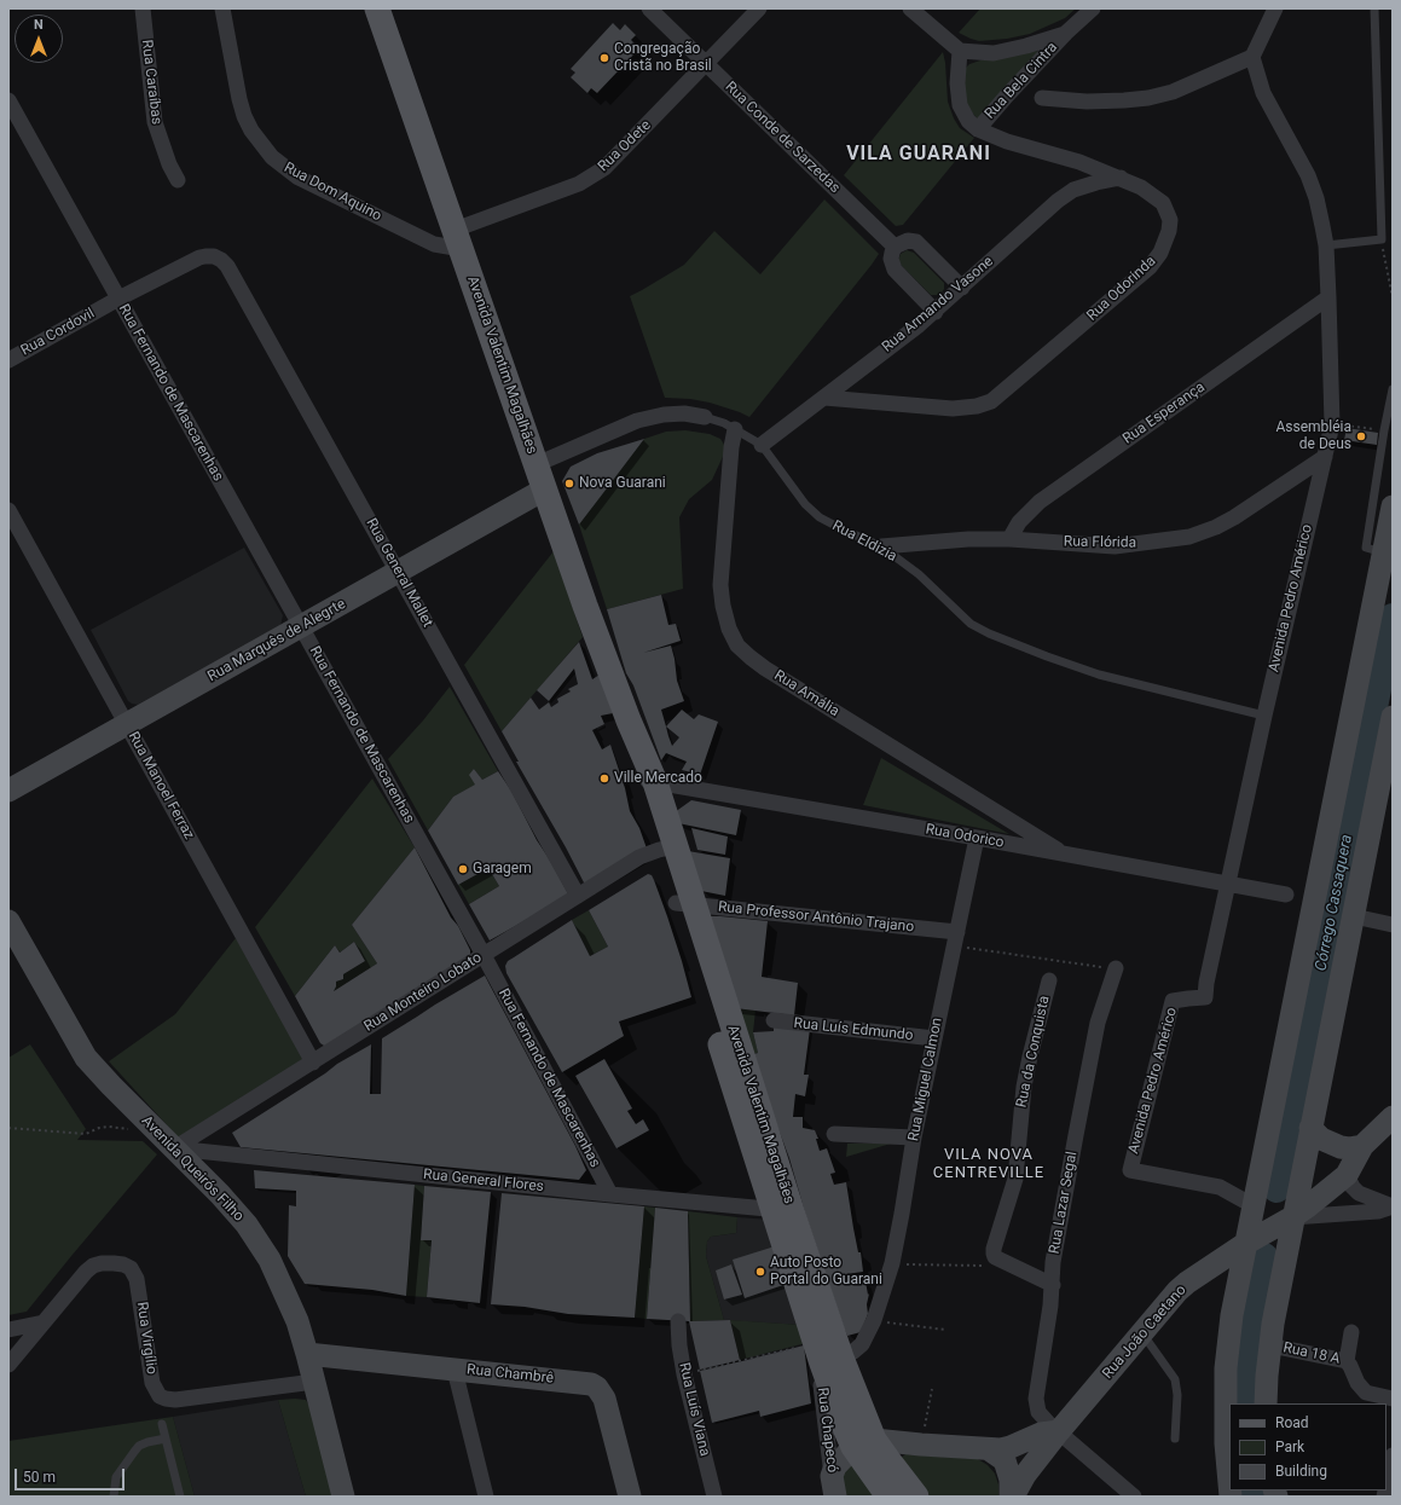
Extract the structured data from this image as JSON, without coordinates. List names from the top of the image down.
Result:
{
  "streets": {
    "main road": [
      "Avenida Valentim Magalhães",
      "Rua Marquês de Alegrte",
      "Avenida Queirós Filho",
      "Rua João Caetano",
      "Rua Chambrê"
    ],
    "street": [
      "Rua Bela Cintra",
      "Rua Caraíbas",
      "Rua Conde de Sarzedas",
      "Rua Odete",
      "Rua Dom Aquino",
      "Rua Odorinda",
      "Rua Armando Vasone",
      "Rua Cordovil",
      "Rua Fernando de Mascarenhas",
      "Rua Esperança",
      "Rua Eldizia",
      "Rua Flórida",
      "Rua General Mallet",
      "Avenida Pedro Américo",
      "Rua Amália",
      "Rua Manoel Ferraz",
      "Rua Odorico",
      "Rua Professor Antônio Trajano",
      "Rua Monteiro Lobato",
      "Rua Luís Edmundo",
      "Rua da Conquista",
      "Rua Miguel Calmon",
      "Rua General Flores",
      "Rua Lazar Segal",
      "Rua Virgílio",
      "Rua 18 A",
      "Rua Luís Viana",
      "Rua Chapecó"
    ]
  },
  "crossings": [
    ["Rua Bela Cintra", "Rua Odorinda"],
    ["Rua Conde de Sarzedas", "Rua Odete"],
    ["Rua Odete", "Rua Dom Aquino"],
    ["Rua Odete", "Avenida Valentim Magalhães"],
    ["Rua Dom Aquino", "Avenida Valentim Magalhães"],
    ["Rua Odorinda", "Rua Armando Vasone"],
    ["Rua Armando Vasone", "Rua Eldizia"],
    ["Rua Cordovil", "Rua Fernando de Mascarenhas"],
    ["Rua Cordovil", "Rua General Mallet"],
    ["Avenida Valentim Magalhães", "Rua Eldizia"],
    ["Avenida Valentim Magalhães", "Rua Marquês de Alegrte"],
    ["Avenida Valentim Magalhães", "Rua Odorico"],
    ["Avenida Valentim Magalhães", "Rua Professor Antônio Trajano"],
    ["Avenida Valentim Magalhães", "Rua Monteiro Lobato"],
    ["Avenida Valentim Magalhães", "Rua Miguel Calmon"],
    ["Avenida Valentim Magalhães", "Rua General Flores"],
    ["Avenida Valentim Magalhães", "Rua Chapecó"],
    ["Rua Fernando de Mascarenhas", "Rua Marquês de Alegrte"],
    ["Rua Fernando de Mascarenhas", "Rua Monteiro Lobato"],
    ["Rua Fernando de Mascarenhas", "Rua General Flores"],
    ["Rua Esperança", "Rua Flórida"],
    ["Rua Esperança", "Avenida Pedro Américo"],
    ["Rua Eldizia", "Rua Flórida"],
    ["Rua Eldizia", "Avenida Pedro Américo"],
    ["Rua Eldizia", "Rua Amália"],
    ["Rua Flórida", "Avenida Pedro Américo"],
    ["Rua General Mallet", "Rua Marquês de Alegrte"],
    ["Rua General Mallet", "Rua Monteiro Lobato"],
    ["Avenida Pedro Américo", "Rua Odorico"],
    ["Rua Marquês de Alegrte", "Rua Manoel Ferraz"],
    ["Rua Amália", "Rua Odorico"],
    ["Rua Manoel Ferraz", "Rua Monteiro Lobato"],
    ["Rua Odorico", "Rua Miguel Calmon"],
    ["Rua Professor Antônio Trajano", "Rua Miguel Calmon"],
    ["Rua Monteiro Lobato", "Avenida Queirós Filho"],
    ["Rua Monteiro Lobato", "Rua General Flores"],
    ["Rua Luís Edmundo", "Rua Miguel Calmon"],
    ["Rua Miguel Calmon", "Rua Chapecó"],
    ["Avenida Queirós Filho", "Rua General Flores"],
    ["Avenida Queirós Filho", "Rua Virgílio"],
    ["Avenida Queirós Filho", "Rua Chambrê"],
    ["Rua Lazar Segal", "Rua João Caetano"]
  ],
  "districts": ["VILA GUARANI", "VILA NOVA CENTREVILLE"],
  "water": ["Córrego Cassaquera"],
  "places": [
    "Congregação Cristã no Brasil",
    "Assembléia de Deus",
    "Nova Guarani",
    "Ville Mercado",
    "Garagem",
    "Auto Posto Portal do Guarani"
  ],
  "legend": ["Road", "Park", "Building"],
  "scale_bar": "50 m",
  "north": "top"
}
